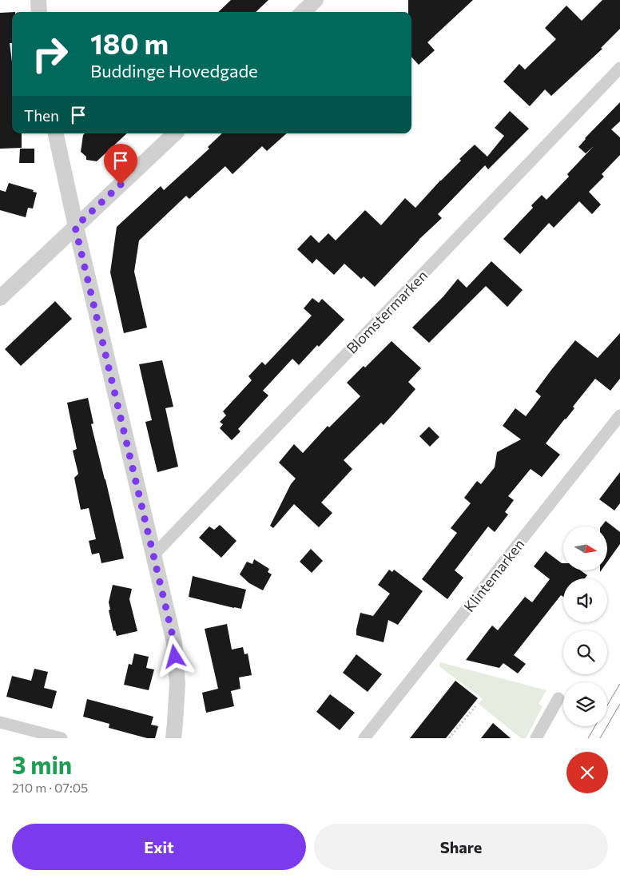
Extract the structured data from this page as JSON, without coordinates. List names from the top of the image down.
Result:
{
  "streets": {
    "street": ["Blomstermarken", "Klintemarken"]
  },
  "north": "right",
  "page": {
    "turn": ["180 m", "Buddinge Hovedgade"],
    "then": "Then",
    "heading": ["3 min", "210 m · 07:05"],
    "buttons": ["Exit", "Share"]
  }
}
